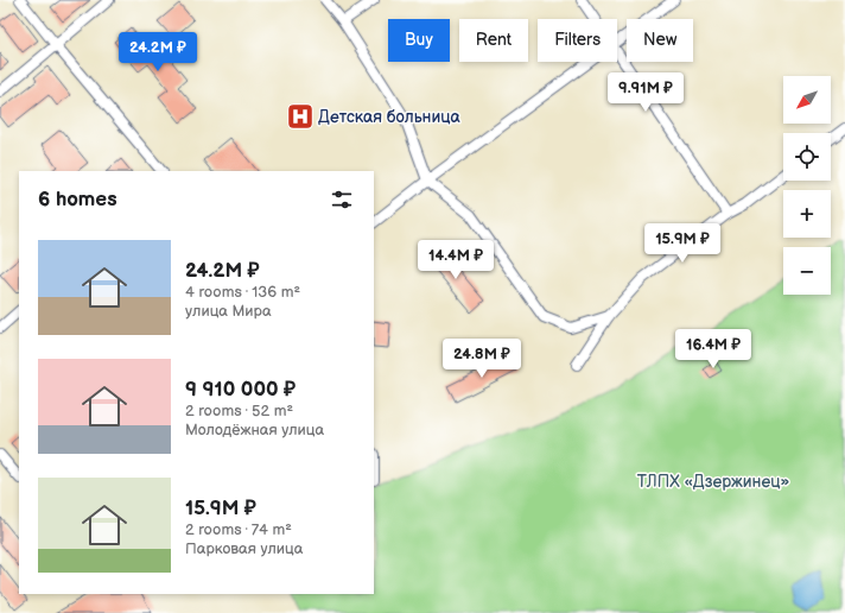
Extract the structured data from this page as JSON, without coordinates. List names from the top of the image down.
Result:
{
  "parks": ["ТЛПХ «Дзержинец»"],
  "places": {
    "hospital": ["Детская больница"]
  },
  "north": "bottom left",
  "page": {
    "chip": [
      "Buy",
      "Rent",
      "Filters",
      "New"
    ],
    "price": [
      "24.2M ₽",
      "9.91M ₽",
      "15.9M ₽",
      "14.4M ₽",
      "16.4M ₽",
      "24.8M ₽"
    ],
    "map_buttons": ["+", "−"],
    "heading": "6 homes",
    "list": [
      {
        "name": "24.2M ₽",
        "note": "4 rooms · 136 m² · улица Мира"
      },
      {
        "name": "9 910 000 ₽",
        "note": "2 rooms · 52 m² · Молодёжная улица"
      },
      {
        "name": "15.9M ₽",
        "note": "2 rooms · 74 m² · Парковая улица"
      }
    ]
  }
}
